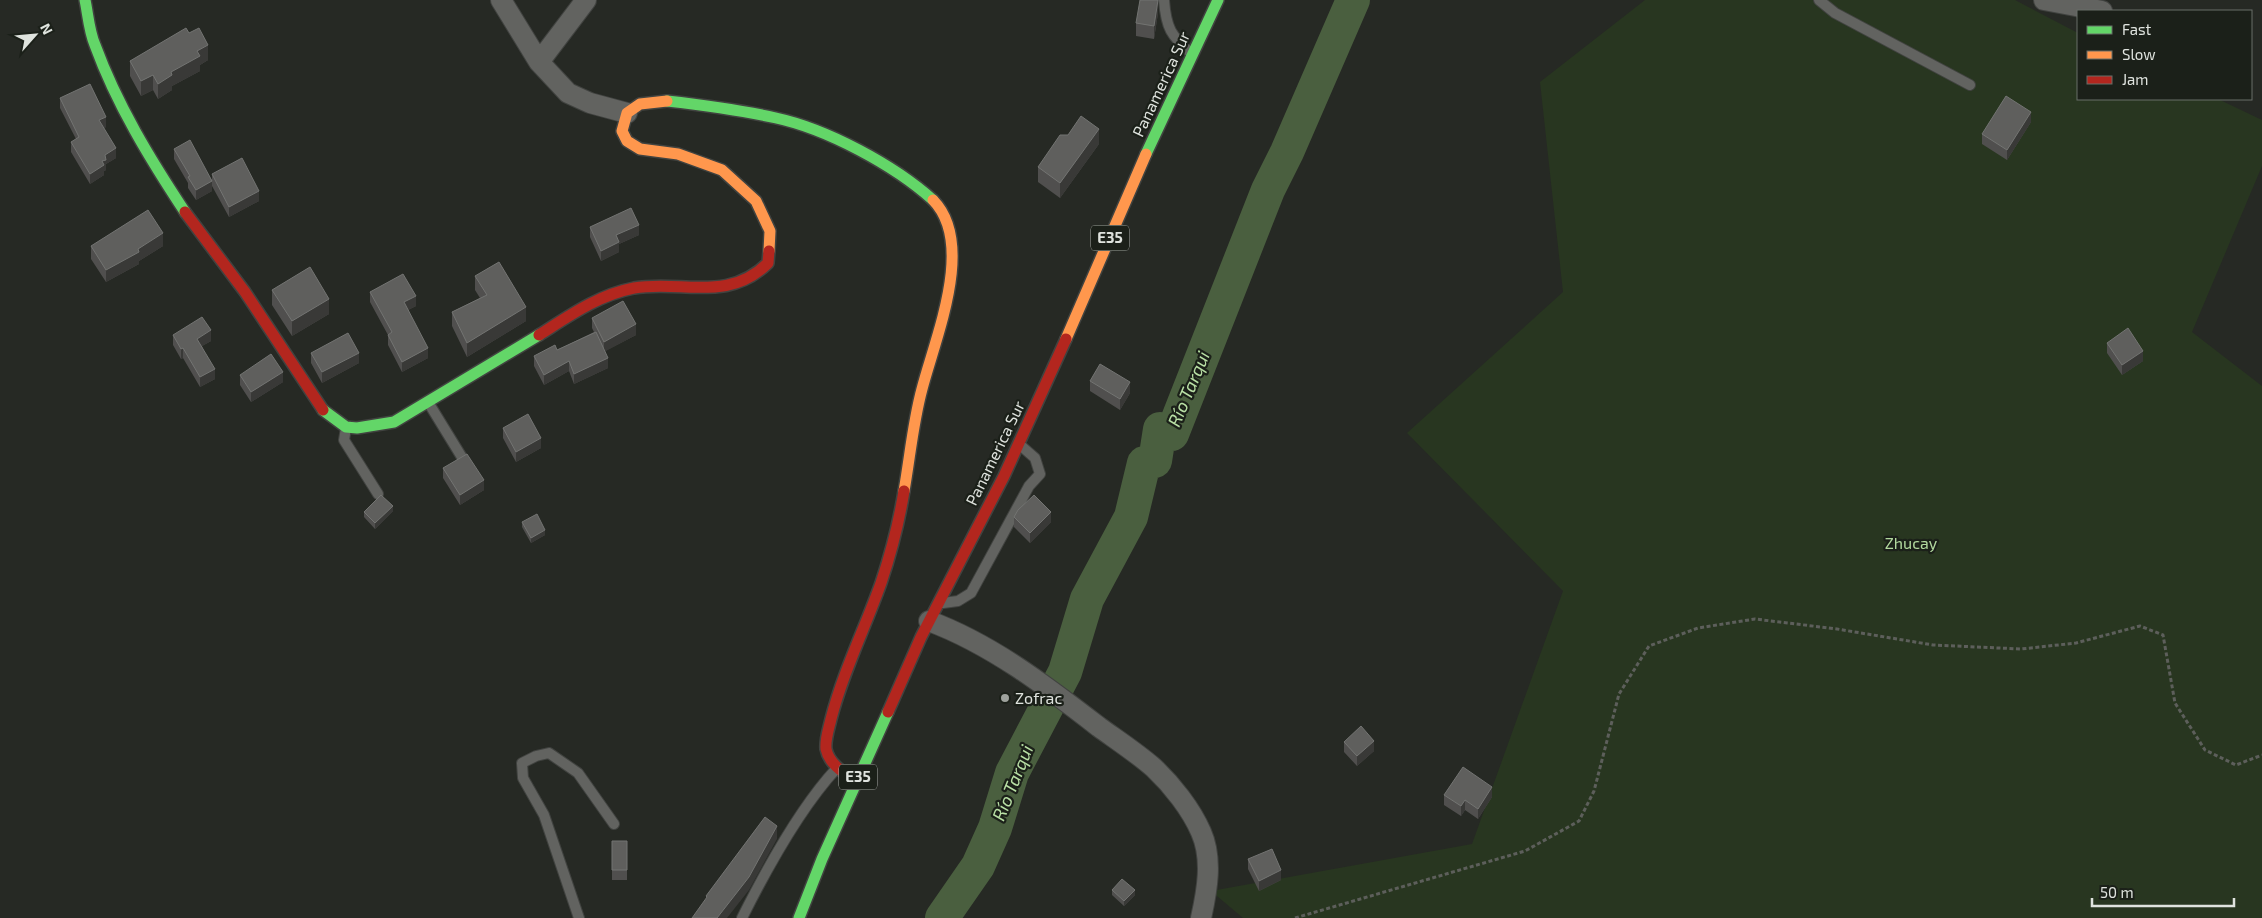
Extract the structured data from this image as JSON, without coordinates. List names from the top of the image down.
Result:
{
  "streets": {
    "main road": ["Panamerica Sur", "E35"]
  },
  "water": ["Río Tarqui"],
  "parks": ["Zhucay"],
  "places": ["Zofrac"],
  "legend": ["Fast", "Slow", "Jam"],
  "scale_bar": "50 m",
  "north": "top right"
}
